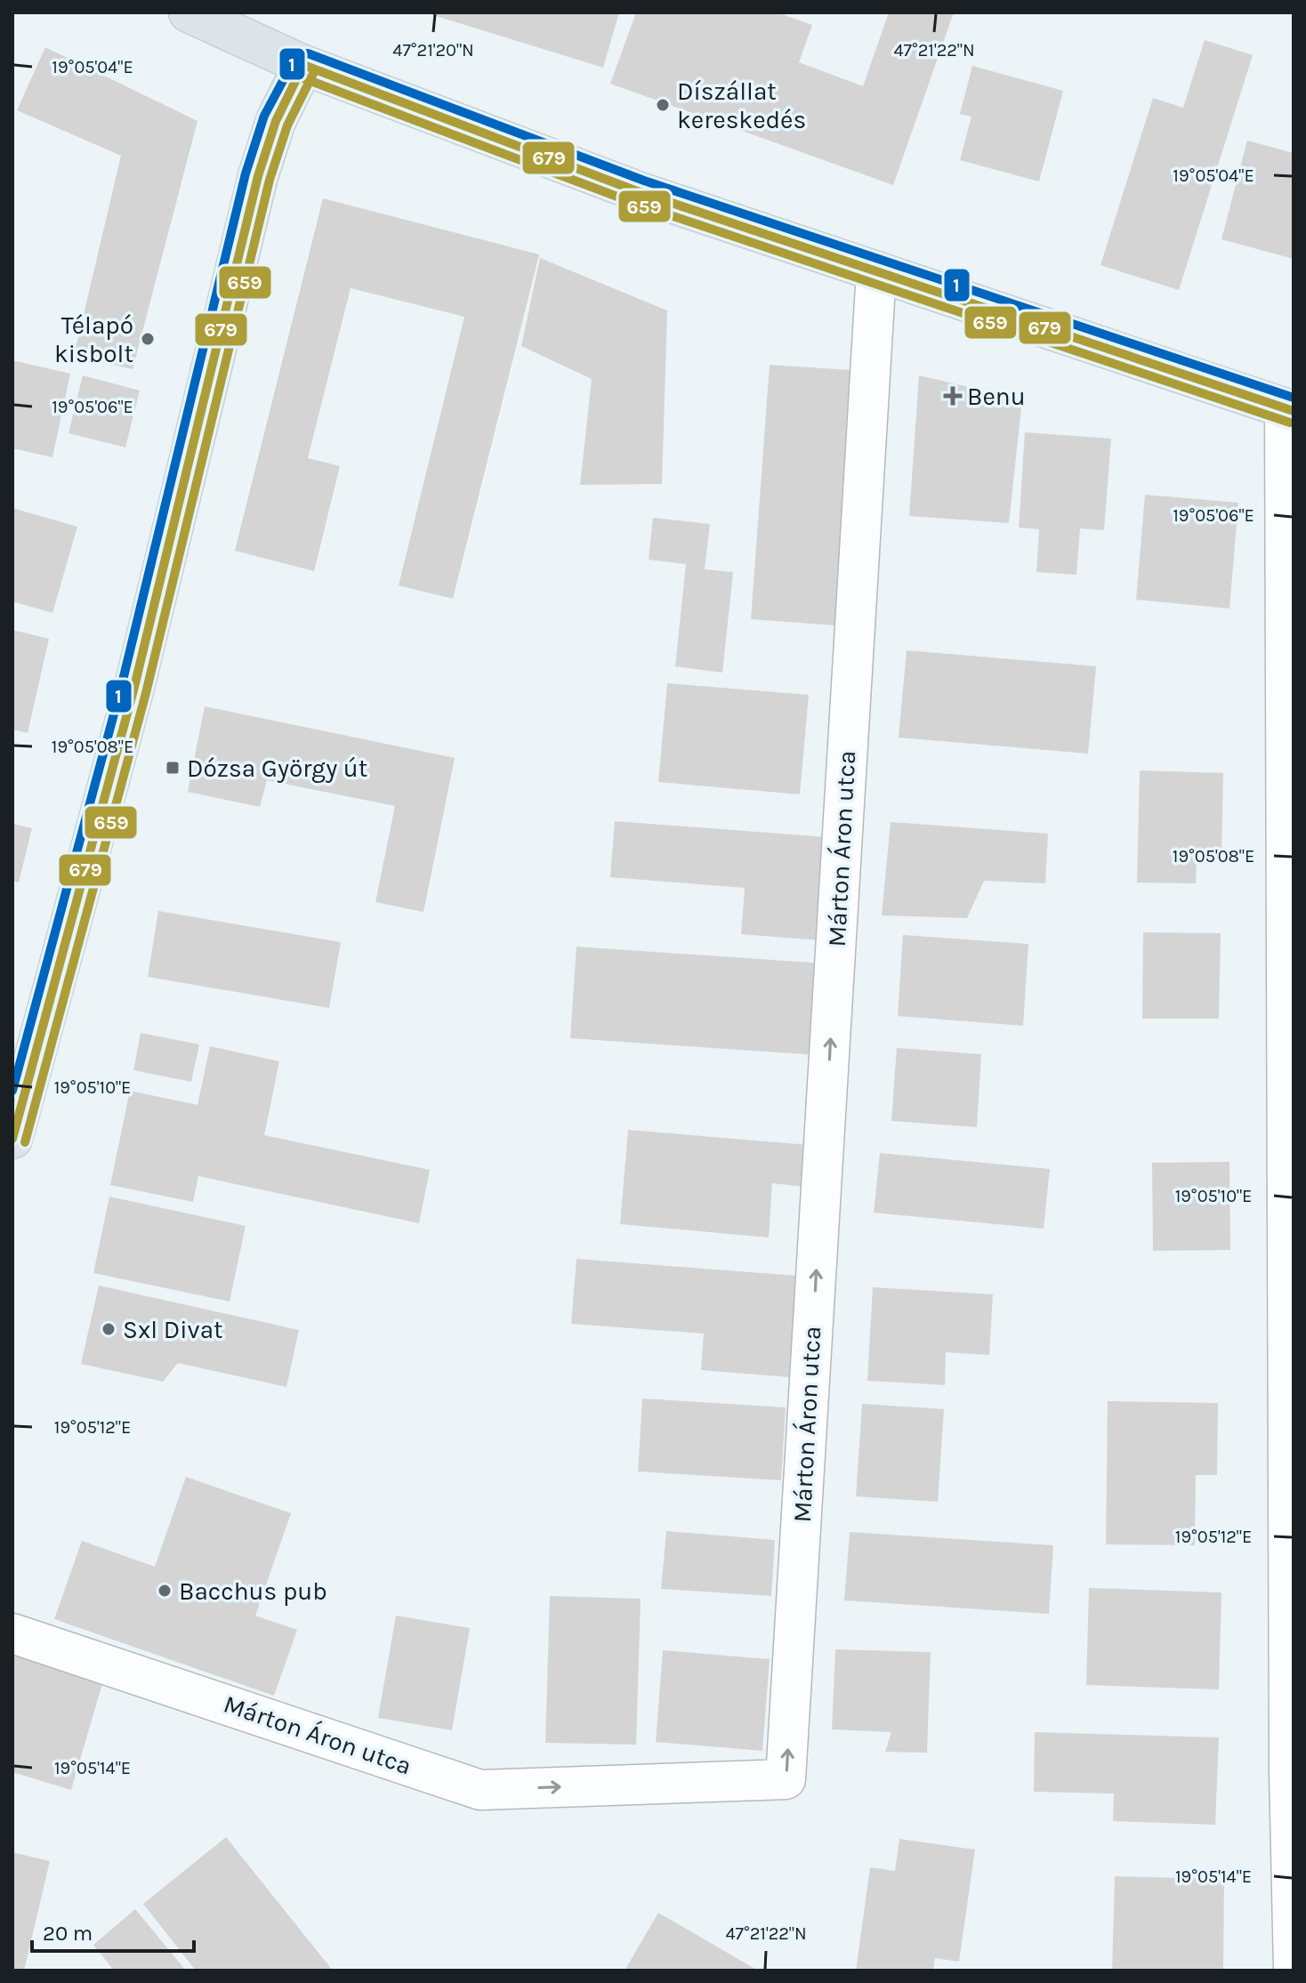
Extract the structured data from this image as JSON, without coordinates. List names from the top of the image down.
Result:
{
  "streets": {
    "street": ["Márton Áron utca"]
  },
  "places": {
    "other": [
      "Díszállat kereskedés",
      "Télapó kisbolt",
      "Sxl Divat",
      "Bacchus pub"
    ],
    "health": ["Benu"],
    "transit": ["Dózsa György út"]
  },
  "lines": ["transit line 1", "transit line 679", "transit line 659"],
  "scale_bar": "20 m",
  "coordinates": [
    "47°21'20\"N",
    "47°21'22\"N",
    "19°05'04\"E",
    "19°05'06\"E",
    "19°05'08\"E",
    "19°05'10\"E",
    "19°05'12\"E",
    "19°05'14\"E"
  ]
}
